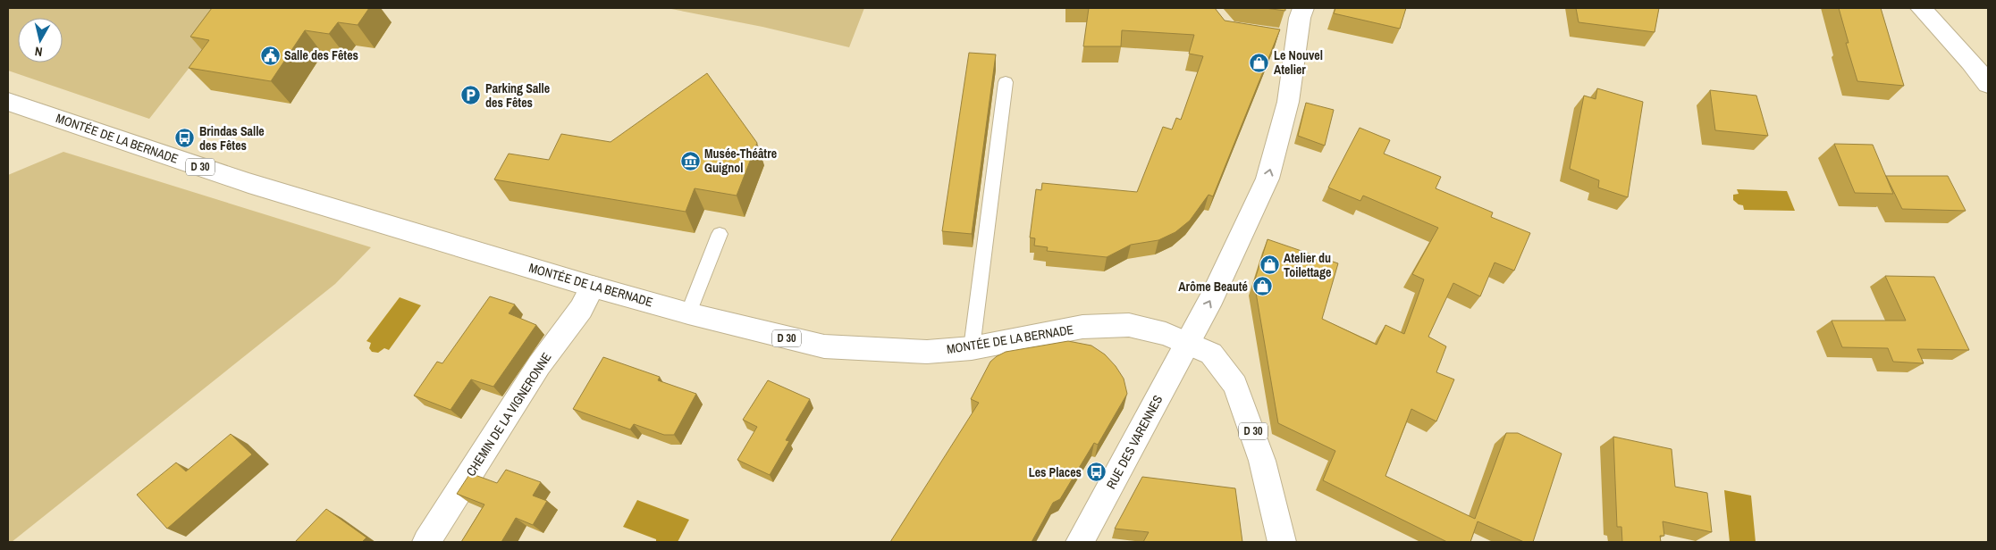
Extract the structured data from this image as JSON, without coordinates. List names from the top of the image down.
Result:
{
  "streets": {
    "main road": [
      "MONTÉE DE LA BERNADE",
      "D 30",
      "CHEMIN DE LA VIGNERONNE",
      "RUE DES VARENNES"
    ]
  },
  "crossings": [
    ["MONTÉE DE LA BERNADE", "D 30"],
    ["MONTÉE DE LA BERNADE", "CHEMIN DE LA VIGNERONNE"],
    ["MONTÉE DE LA BERNADE", "RUE DES VARENNES"],
    ["D 30", "RUE DES VARENNES"]
  ],
  "one_way": ["RUE DES VARENNES"],
  "places": {
    "public building": ["Salle des Fêtes"],
    "shop": ["Le Nouvel Atelier", "Atelier du Toilettage", "Arôme Beauté"],
    "parking": ["Parking Salle des Fêtes"],
    "bus stop": ["Brindas Salle des Fêtes", "Les Places"],
    "museum": ["Musée-Théâtre Guignol"]
  },
  "north": "bottom"
}
